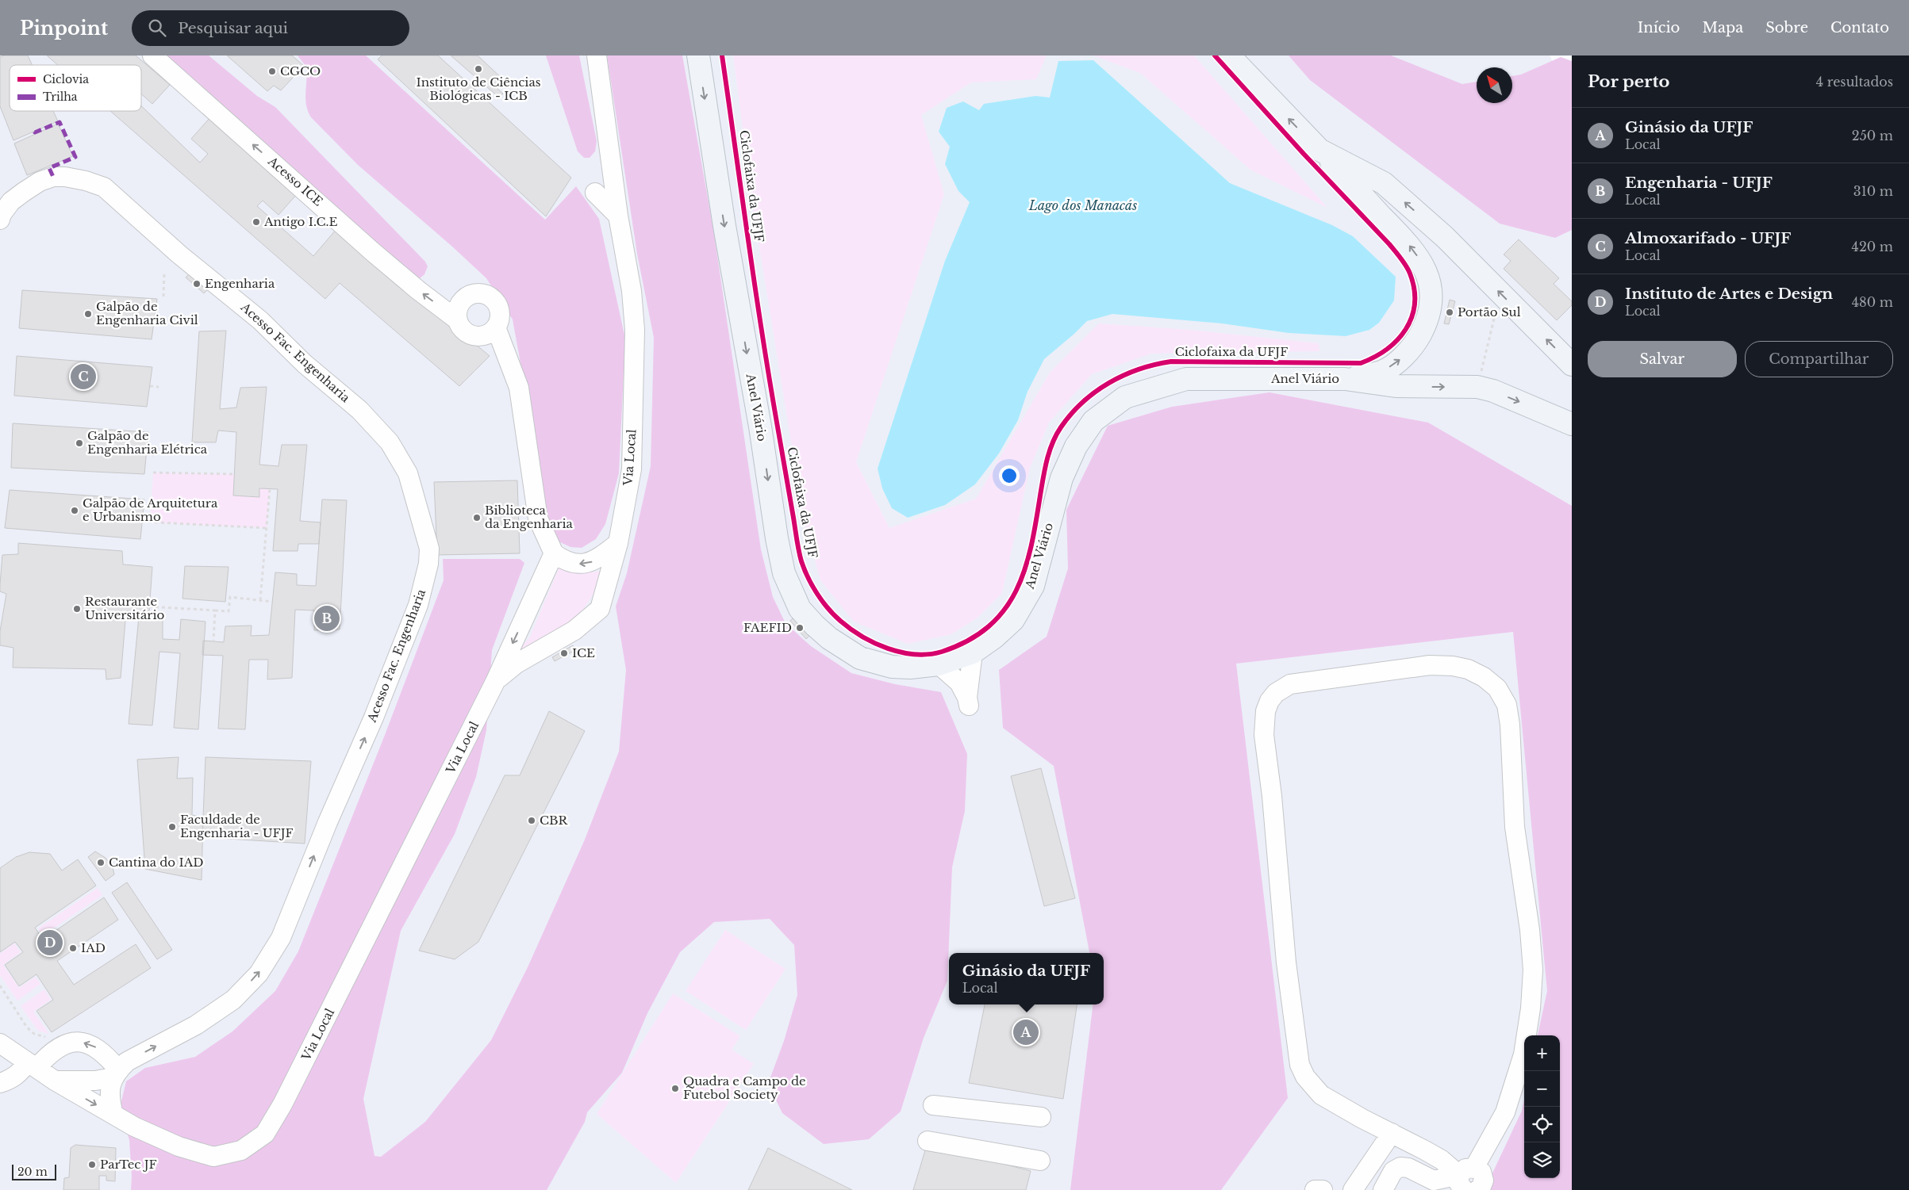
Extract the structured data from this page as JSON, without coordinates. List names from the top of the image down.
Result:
{
  "streets": {
    "main road": ["Anel Viário"],
    "lane": ["Acesso ICE", "Acesso Fac. Engenharia", "Via Local"],
    "cycle path": ["Ciclofaixa da UFJF"]
  },
  "one_way": ["Acesso ICE", "Anel Viário"],
  "water": ["Lago dos Manacás"],
  "places": [
    "Instituto de Ciências Biológicas - ICB",
    "CGCO",
    "Antigo I.C.E",
    "Engenharia",
    "Portão Sul",
    "Galpão de Engenharia Civil",
    "Galpão de Engenharia Elétrica",
    "Galpão de Arquitetura e Urbanismo",
    "Biblioteca da Engenharia",
    "Restaurante Universitário",
    "FAEFID",
    "ICE",
    "CBR",
    "Faculdade de Engenharia - UFJF",
    "Cantina do IAD",
    "IAD",
    "Quadra e Campo de Futebol Society",
    "ParTec JF"
  ],
  "legend": ["Ciclovia", "Trilha"],
  "scale_bar": "20 m",
  "north": "top left",
  "page": {
    "header": "Pinpoint",
    "search": "Pesquisar aqui",
    "nav": [
      "Início",
      "Mapa",
      "Sobre",
      "Contato"
    ],
    "heading": ["Por perto", "4 resultados"],
    "list": [
      {
        "mark": "A",
        "name": "Ginásio da UFJF",
        "note": "Local",
        "value": "250 m"
      },
      {
        "mark": "B",
        "name": "Engenharia - UFJF",
        "note": "Local",
        "value": "310 m"
      },
      {
        "mark": "C",
        "name": "Almoxarifado - UFJF",
        "note": "Local",
        "value": "420 m"
      },
      {
        "mark": "D",
        "name": "Instituto de Artes e Design",
        "note": "Local",
        "value": "480 m"
      }
    ],
    "buttons": ["Salvar", "Compartilhar"],
    "pins": [
      "C",
      "B",
      "D",
      "A"
    ],
    "popup": ["Ginásio da UFJF", "Local"],
    "map_buttons": ["+", "−"],
    "scale": "20 m"
  }
}
